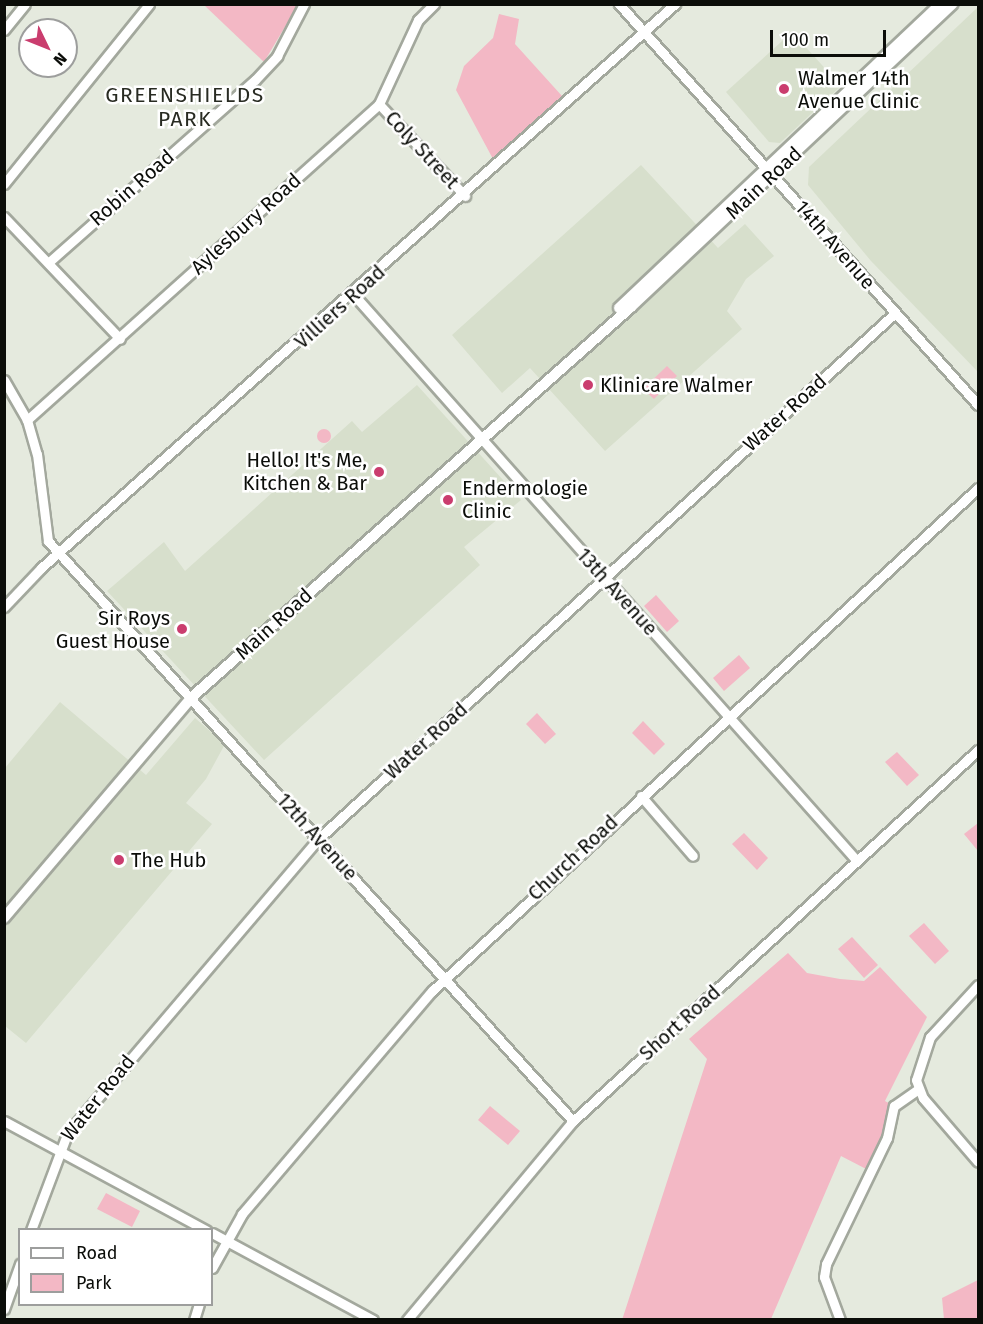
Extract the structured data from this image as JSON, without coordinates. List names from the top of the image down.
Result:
{
  "streets": {
    "main road": ["Main Road"],
    "street": [
      "Coly Street",
      "Robin Road",
      "Aylesbury Road",
      "14th Avenue",
      "Villiers Road",
      "Water Road",
      "13th Avenue",
      "12th Avenue",
      "Church Road",
      "Short Road"
    ]
  },
  "crossings": [
    ["Coly Street", "Aylesbury Road"],
    ["Coly Street", "Villiers Road"],
    ["Main Road", "14th Avenue"],
    ["Main Road", "13th Avenue"],
    ["Main Road", "12th Avenue"],
    ["Aylesbury Road", "12th Avenue"],
    ["14th Avenue", "Villiers Road"],
    ["14th Avenue", "Water Road"],
    ["Villiers Road", "13th Avenue"],
    ["Villiers Road", "12th Avenue"],
    ["Water Road", "13th Avenue"],
    ["Water Road", "12th Avenue"],
    ["13th Avenue", "Church Road"],
    ["13th Avenue", "Short Road"],
    ["12th Avenue", "Church Road"],
    ["12th Avenue", "Short Road"]
  ],
  "districts": ["GREENSHIELDS PARK"],
  "places": [
    "Walmer 14th Avenue Clinic",
    "Klinicare Walmer",
    "Hello! It's Me, Kitchen & Bar",
    "Endermologie Clinic",
    "Sir Roys Guest House",
    "The Hub"
  ],
  "legend": ["Road", "Park"],
  "scale_bar": "100 m",
  "north": "bottom right"
}
